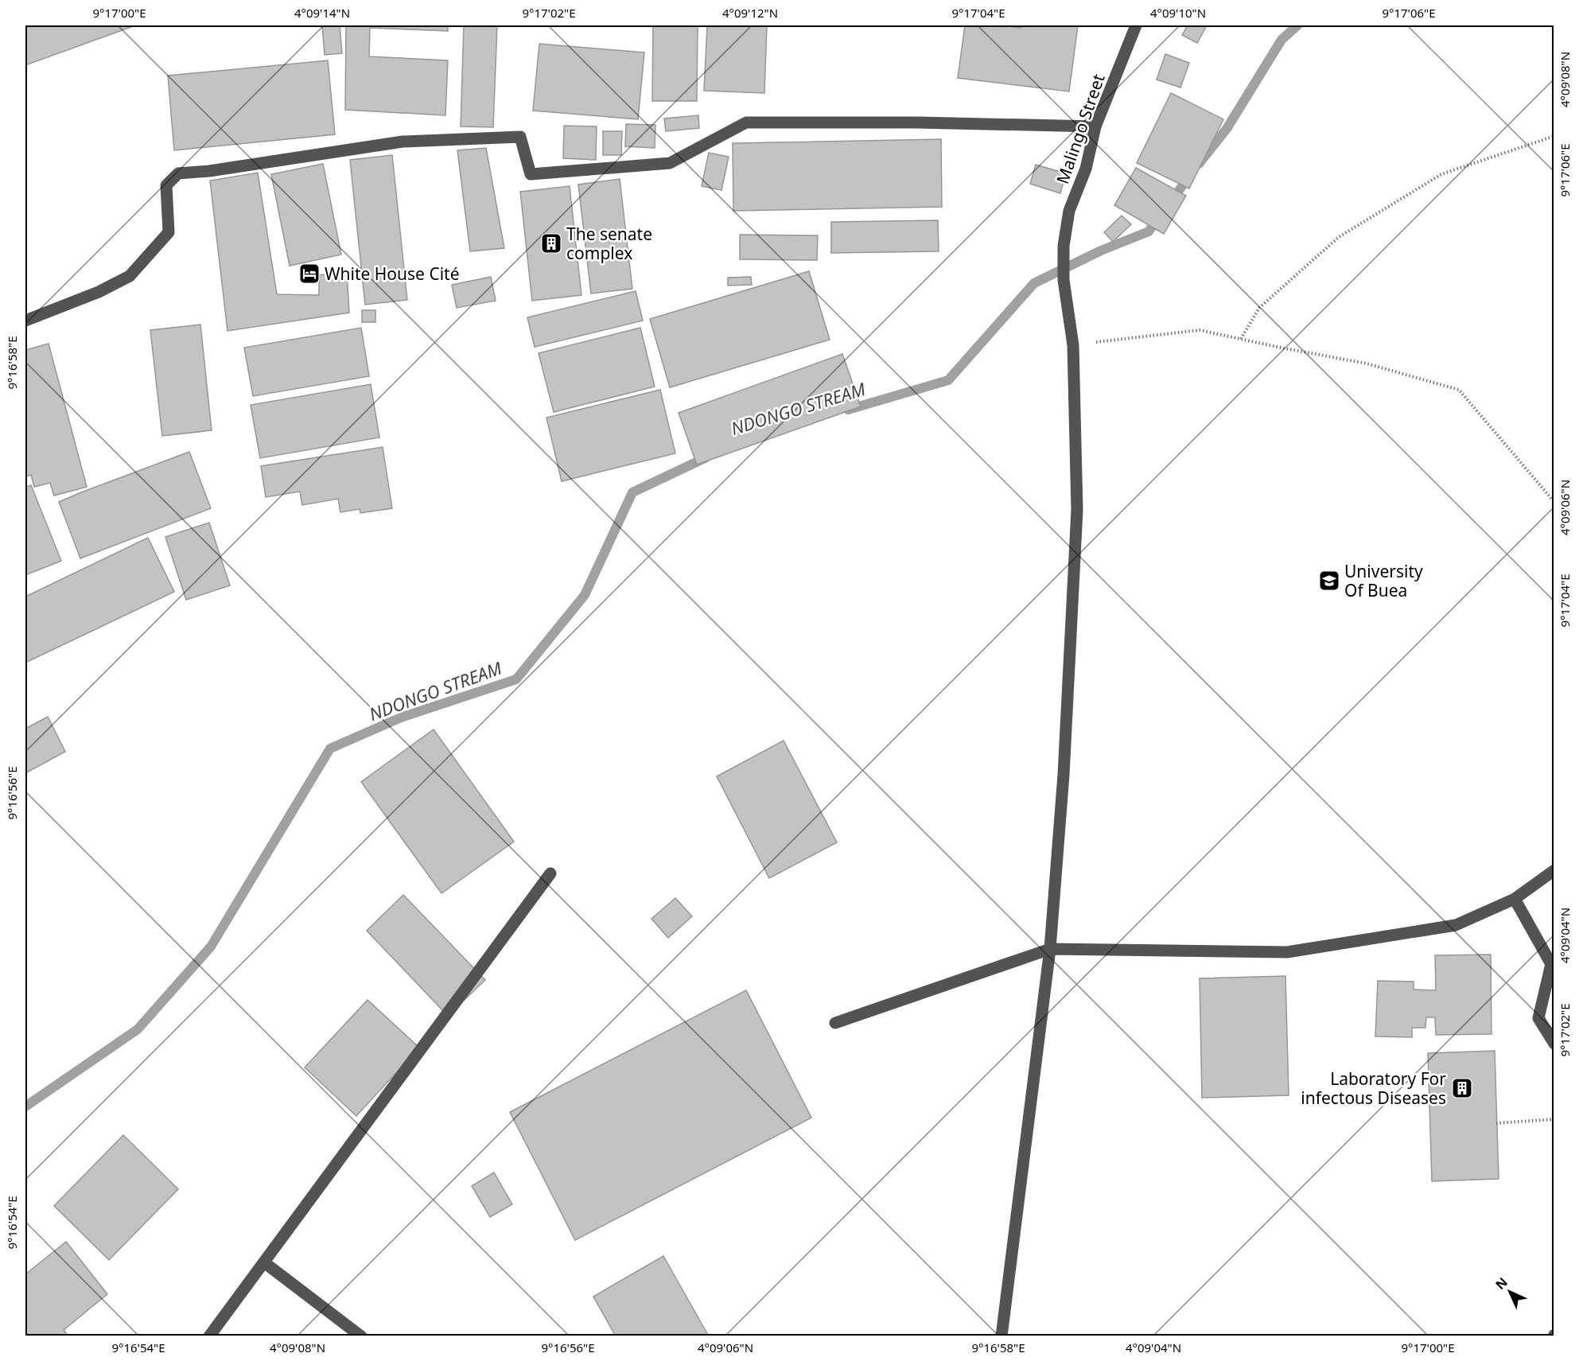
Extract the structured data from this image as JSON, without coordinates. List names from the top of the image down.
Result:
{
  "streets": {
    "street": ["Malingo Street"]
  },
  "water": ["NDONGO STREAM"],
  "places": {
    "building": ["The senate complex", "Laboratory For infectous Diseases"],
    "hotel": ["White House Cité"],
    "school or university": ["University Of Buea"]
  },
  "north": "top left",
  "coordinates": [
    "9°17'00\"E",
    "4°09'14\"N",
    "9°17'02\"E",
    "4°09'12\"N",
    "9°17'04\"E",
    "4°09'10\"N",
    "9°17'06\"E",
    "4°09'08\"N",
    "9°16'58\"E",
    "4°09'06\"N",
    "9°16'56\"E",
    "4°09'04\"N",
    "9°16'54\"E"
  ]
}
